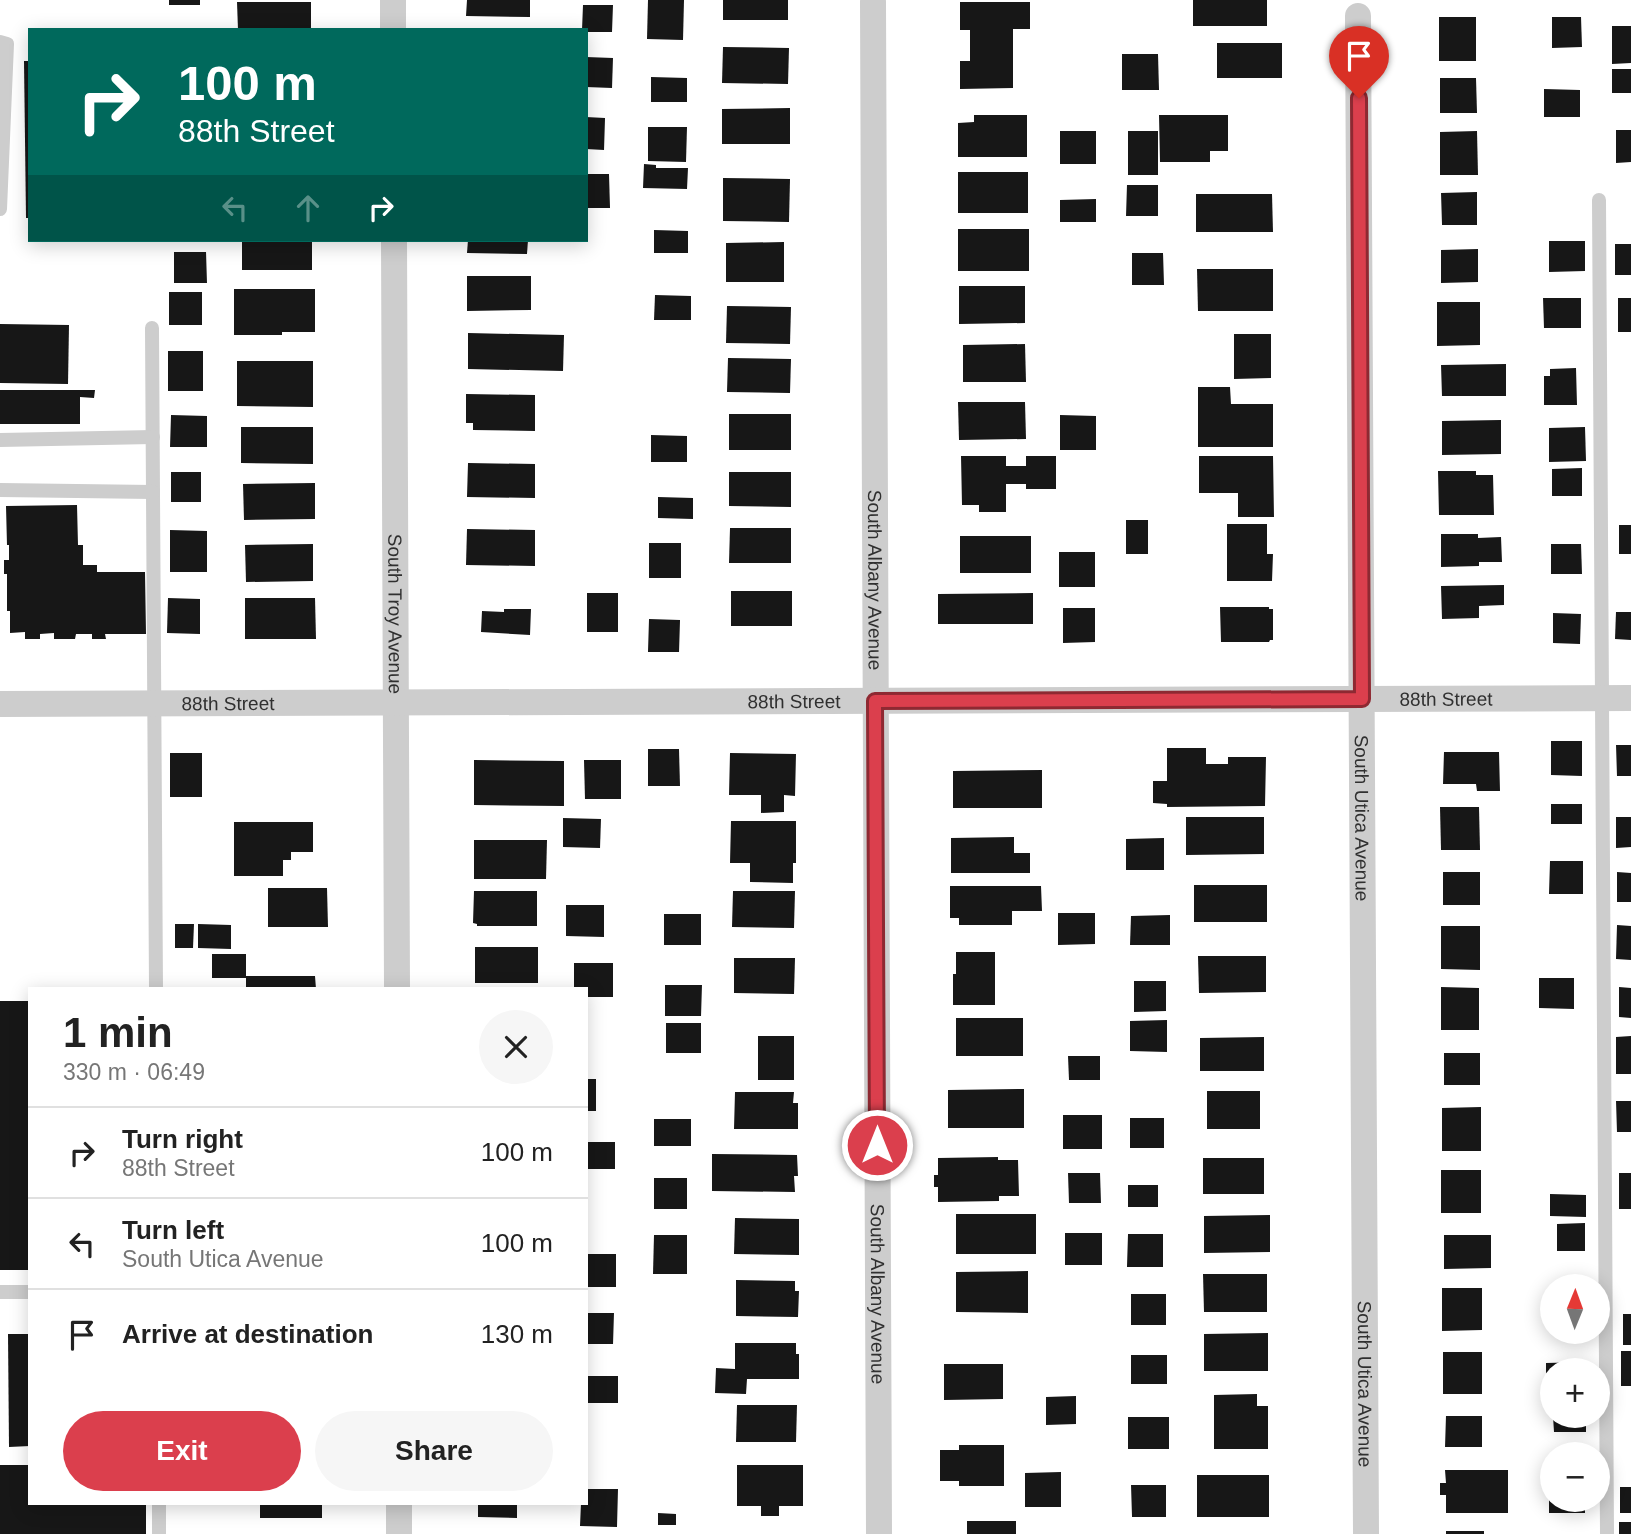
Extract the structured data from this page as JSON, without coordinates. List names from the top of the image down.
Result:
{
  "streets": {
    "street": [
      "South Albany Avenue",
      "South Troy Avenue",
      "88th Street",
      "South Utica Avenue"
    ]
  },
  "crossings": [
    ["South Albany Avenue", "88th Street"],
    ["South Troy Avenue", "88th Street"],
    ["88th Street", "South Utica Avenue"]
  ],
  "north": "top",
  "page": {
    "turn": ["100 m", "88th Street"],
    "heading": ["1 min", "330 m · 06:49"],
    "list": [
      {
        "name": "Turn right",
        "note": "88th Street",
        "value": "100 m"
      },
      {
        "name": "Turn left",
        "note": "South Utica Avenue",
        "value": "100 m"
      },
      {
        "name": "Arrive at destination",
        "value": "130 m"
      }
    ],
    "map_buttons": ["+", "−"],
    "buttons": ["Exit", "Share"]
  }
}
